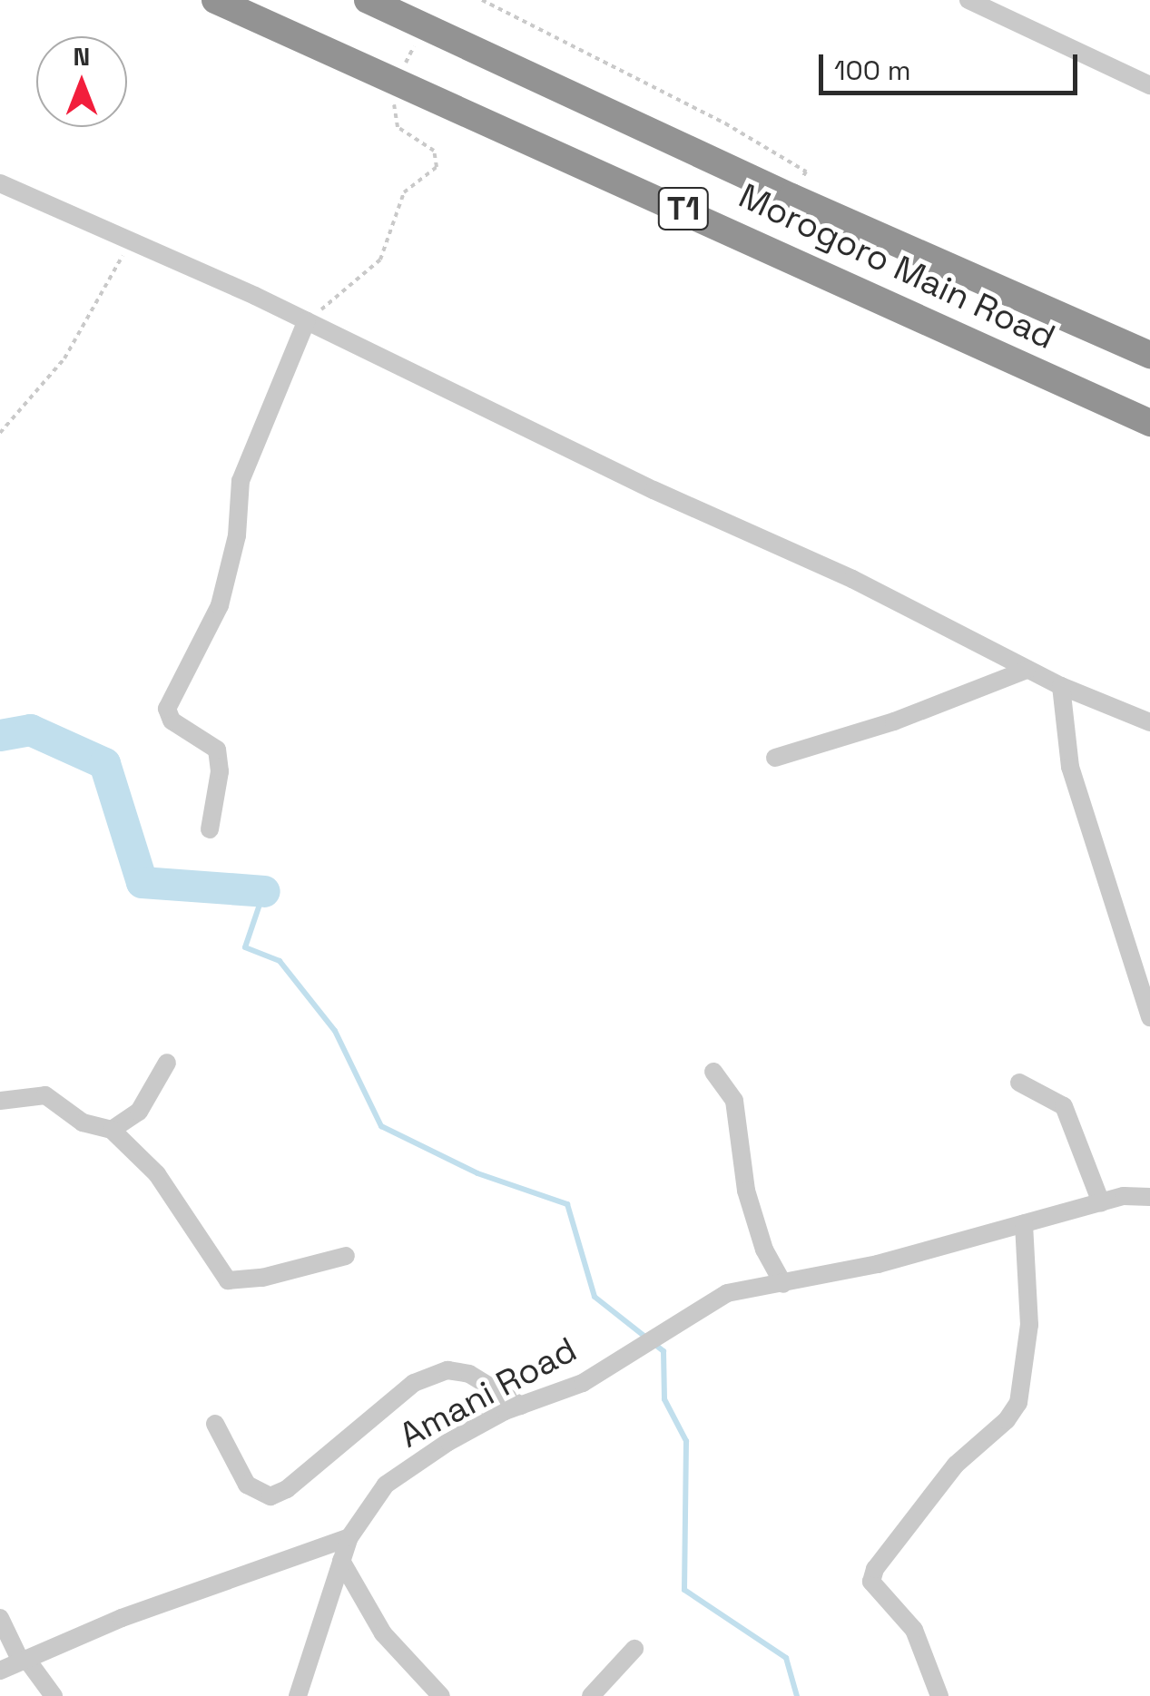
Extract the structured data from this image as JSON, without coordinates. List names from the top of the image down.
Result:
{
  "streets": {
    "highway": ["T1", "Morogoro Main Road"],
    "street": ["Amani Road"]
  },
  "scale_bar": "100 m",
  "north": "top"
}
